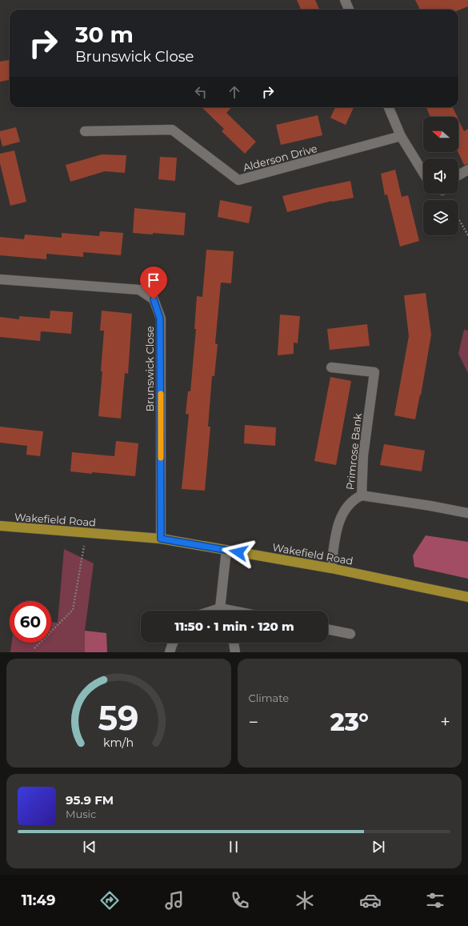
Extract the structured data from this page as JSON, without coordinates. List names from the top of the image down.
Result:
{
  "streets": {
    "main road": ["Wakefield Road"],
    "street": ["Alderson Drive", "Brunswick Close", "Primrose Bank"]
  },
  "crossings": [
    ["Brunswick Close", "Wakefield Road"],
    ["Primrose Bank", "Wakefield Road"]
  ],
  "north": "left",
  "page": {
    "turn": ["30 m", "Brunswick Close"],
    "limit": "60",
    "trip": "11:50 · 1 min · 120 m",
    "tile": "Climate",
    "heat": ["−", "23°", "+"],
    "song": ["95.9 FM", "Music"],
    "tabs": "11:49",
    "gauge": ["59", "km/h"]
  }
}
